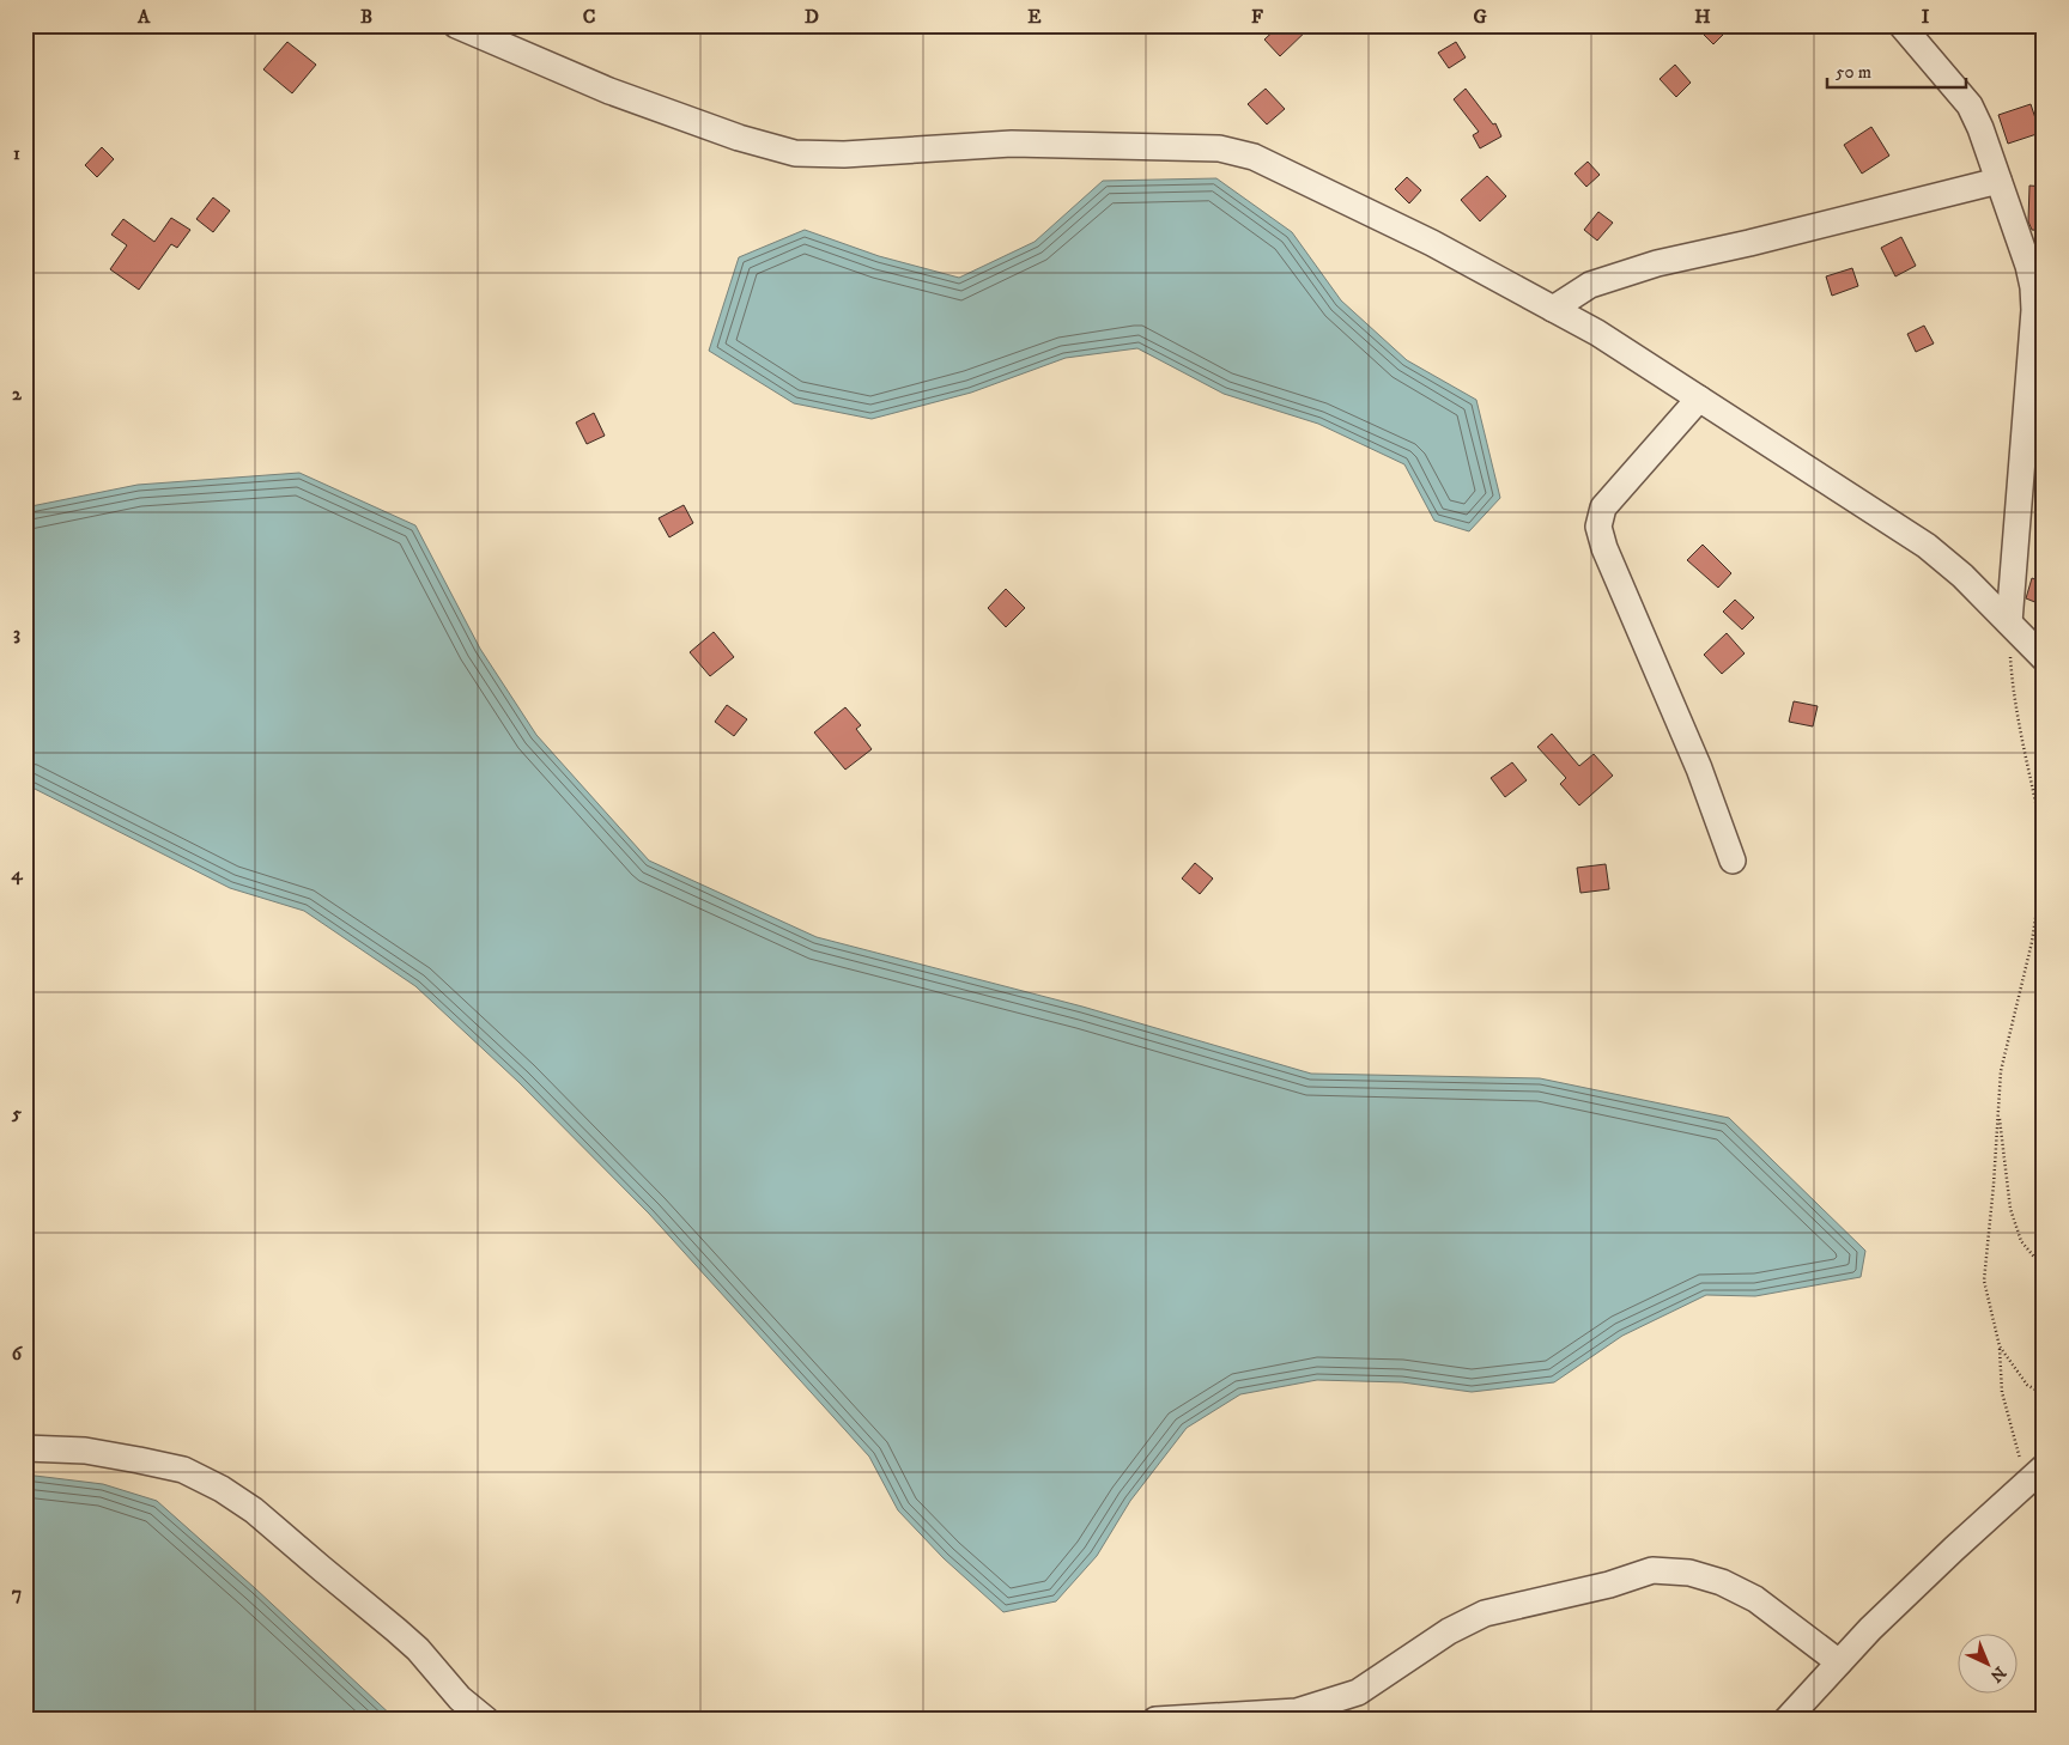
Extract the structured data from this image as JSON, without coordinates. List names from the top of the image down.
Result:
{
  "scale_bar": "50 m",
  "north": "bottom right",
  "grid": {
    "columns": [
      "A",
      "B",
      "C",
      "D",
      "E",
      "F",
      "G",
      "H",
      "I"
    ],
    "rows": [
      "1",
      "2",
      "3",
      "4",
      "5",
      "6",
      "7"
    ]
  }
}
